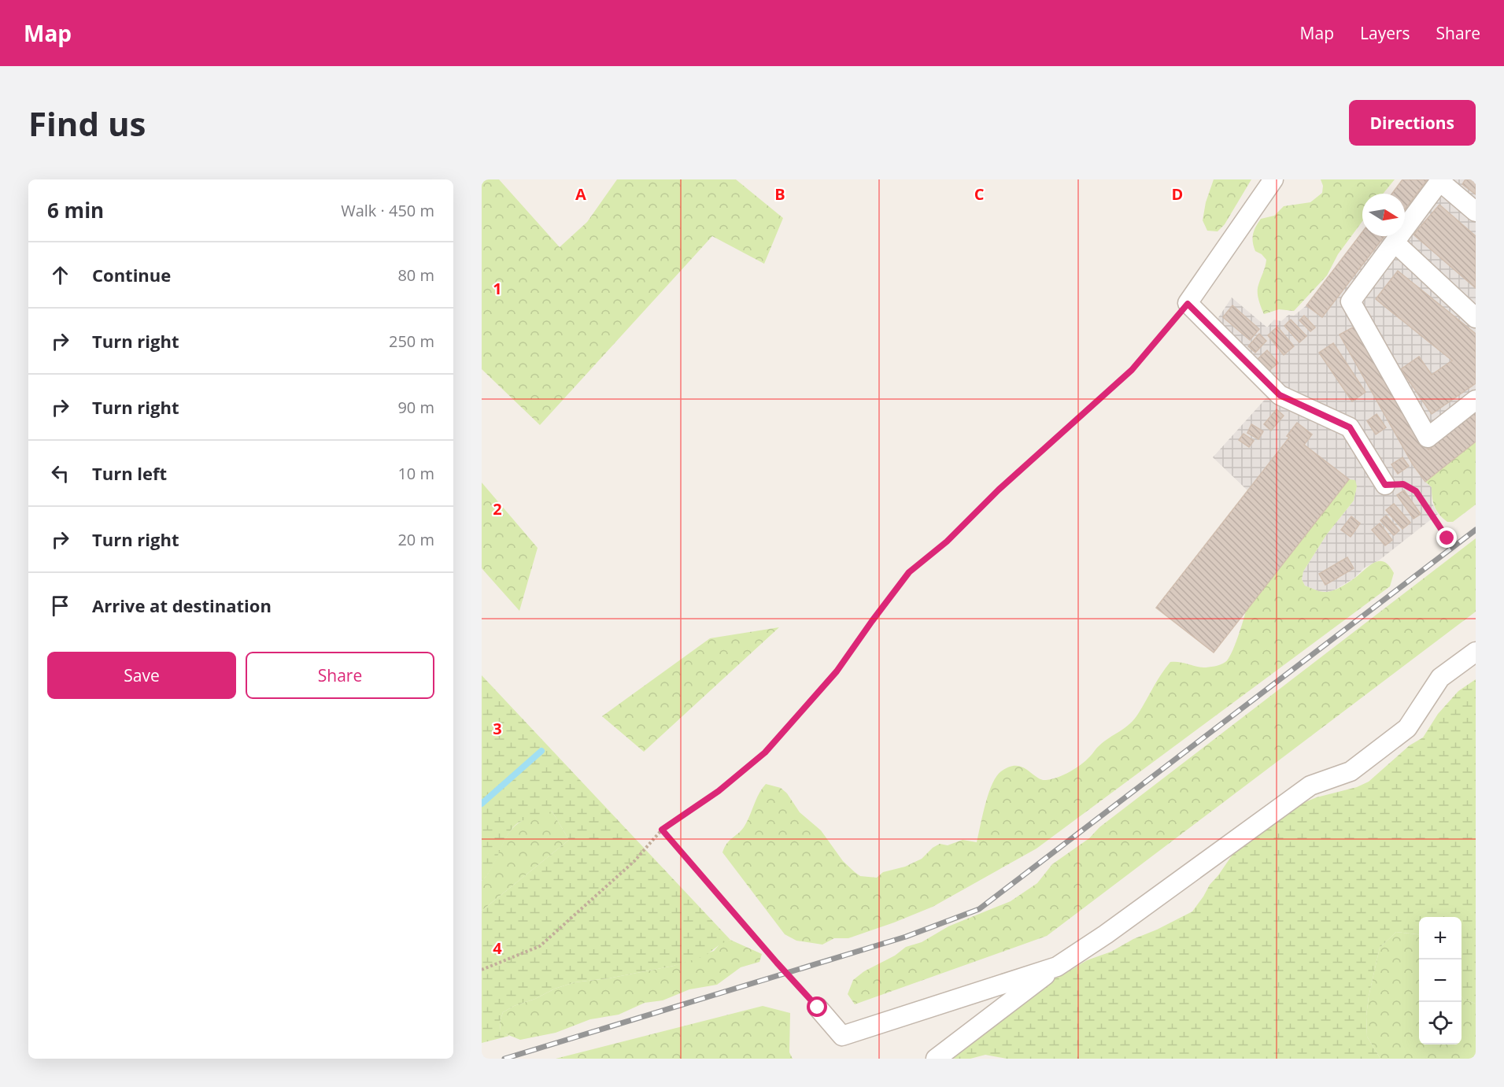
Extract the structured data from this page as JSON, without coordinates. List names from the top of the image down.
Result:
{
  "north": "right",
  "page": {
    "header": "Map",
    "nav": ["Map", "Layers", "Share"],
    "buttons": [
      "Directions",
      ["Save", "Share"]
    ],
    "title": "Find us",
    "heading": ["6 min", "Walk · 450 m"],
    "list": [
      ["Continue", "80 m"],
      ["Turn right", "250 m"],
      ["Turn right", "90 m"],
      ["Turn left", "10 m"],
      ["Turn right", "20 m"],
      "Arrive at destination"
    ],
    "map_buttons": ["+", "−"]
  },
  "grid": {
    "columns": [
      "A",
      "B",
      "C",
      "D"
    ],
    "rows": [
      "1",
      "2",
      "3",
      "4"
    ]
  }
}
